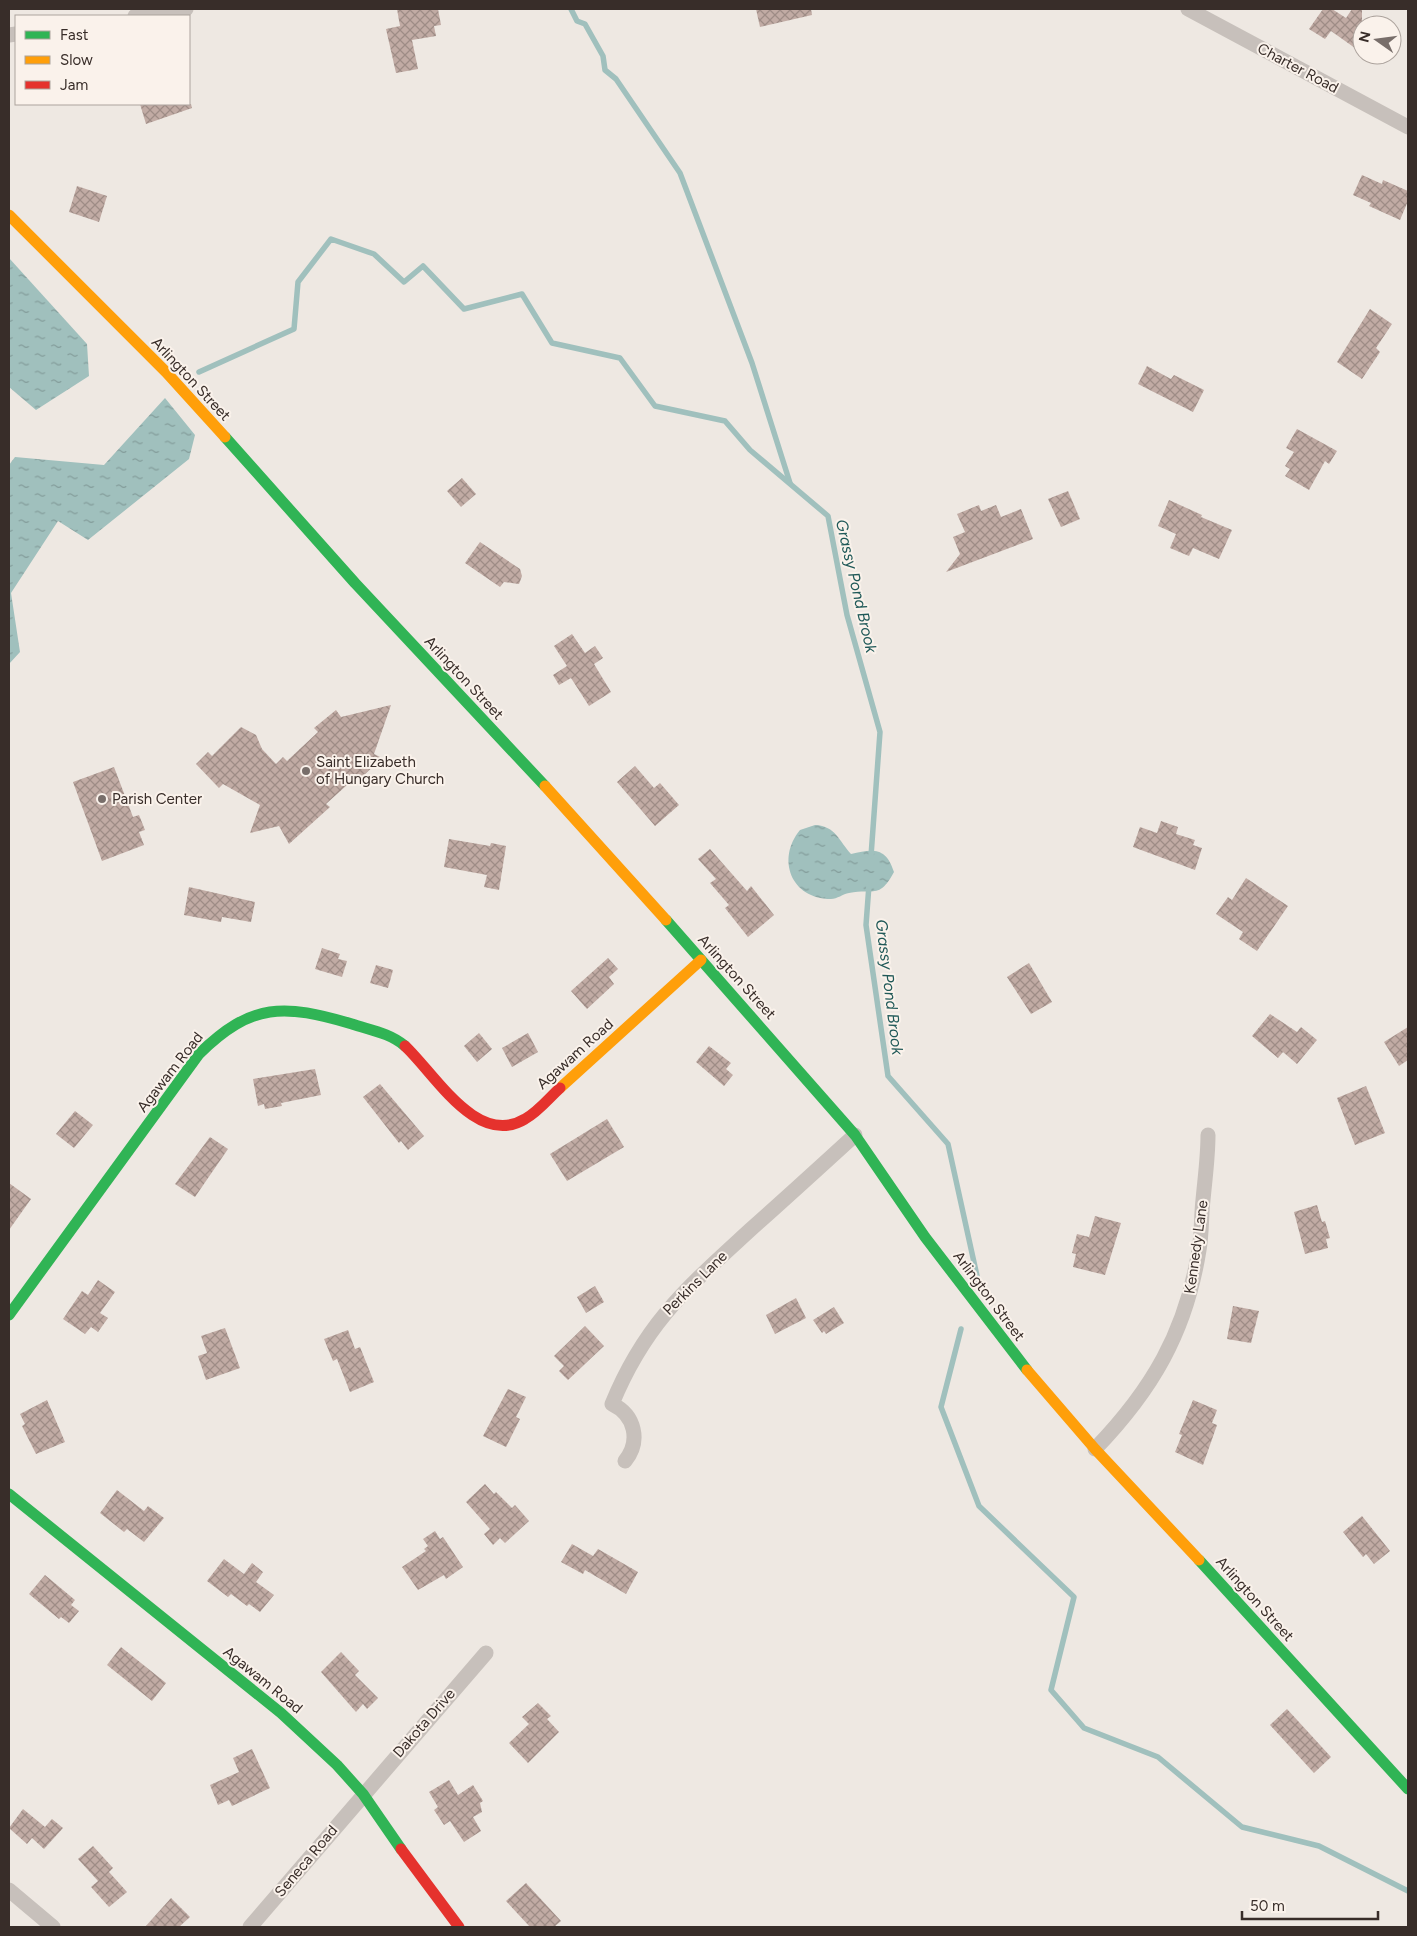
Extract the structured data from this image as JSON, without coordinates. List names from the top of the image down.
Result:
{
  "streets": {
    "street": [
      "Charter Road",
      "Arlington Street",
      "Agawam Road",
      "Kennedy Lane",
      "Perkins Lane",
      "Dakota Drive",
      "Seneca Road"
    ]
  },
  "crossings": [
    ["Arlington Street", "Agawam Road"],
    ["Arlington Street", "Kennedy Lane"],
    ["Arlington Street", "Perkins Lane"],
    ["Agawam Road", "Dakota Drive"],
    ["Agawam Road", "Seneca Road"],
    ["Dakota Drive", "Seneca Road"]
  ],
  "water": ["Grassy Pond Brook"],
  "places": ["Saint Elizabeth of Hungary Church", "Parish Center"],
  "legend": ["Fast", "Slow", "Jam"],
  "scale_bar": "50 m",
  "north": "left"
}
